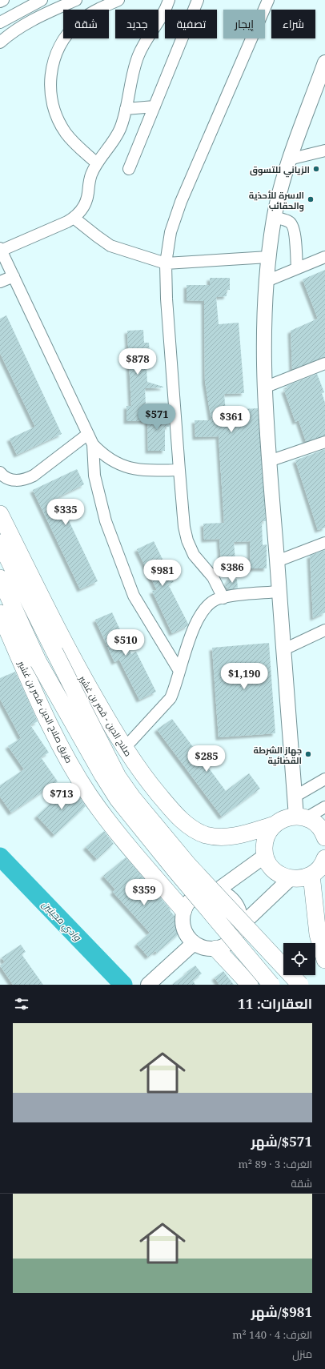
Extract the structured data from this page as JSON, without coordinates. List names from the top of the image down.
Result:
{
  "streets": {
    "highway": ["طريق صلاح الدين -قصر بن غشير", "صلاح الدين - قصر بن غشير"]
  },
  "water": ["وادي مجينين"],
  "places": ["الزياني للتسوق", "الاسرة للأحذية والحقائب", "جهاز الشرطة القضائية"],
  "page": {
    "chip": [
      "شراء",
      "إيجار",
      "تصفية",
      "جديد",
      "شقة"
    ],
    "price": [
      "$878",
      "$571",
      "$361",
      "$335",
      "$386",
      "$981",
      "$510",
      "$1,190",
      "$285",
      "$713",
      "$359"
    ],
    "heading": "العقارات: 11",
    "list": [
      {
        "name": "$571/شهر",
        "note": "الغرف: 3 · 89 m² · شقة"
      },
      {
        "name": "$981/شهر",
        "note": "الغرف: 4 · 140 m² · منزل"
      }
    ]
  }
}
